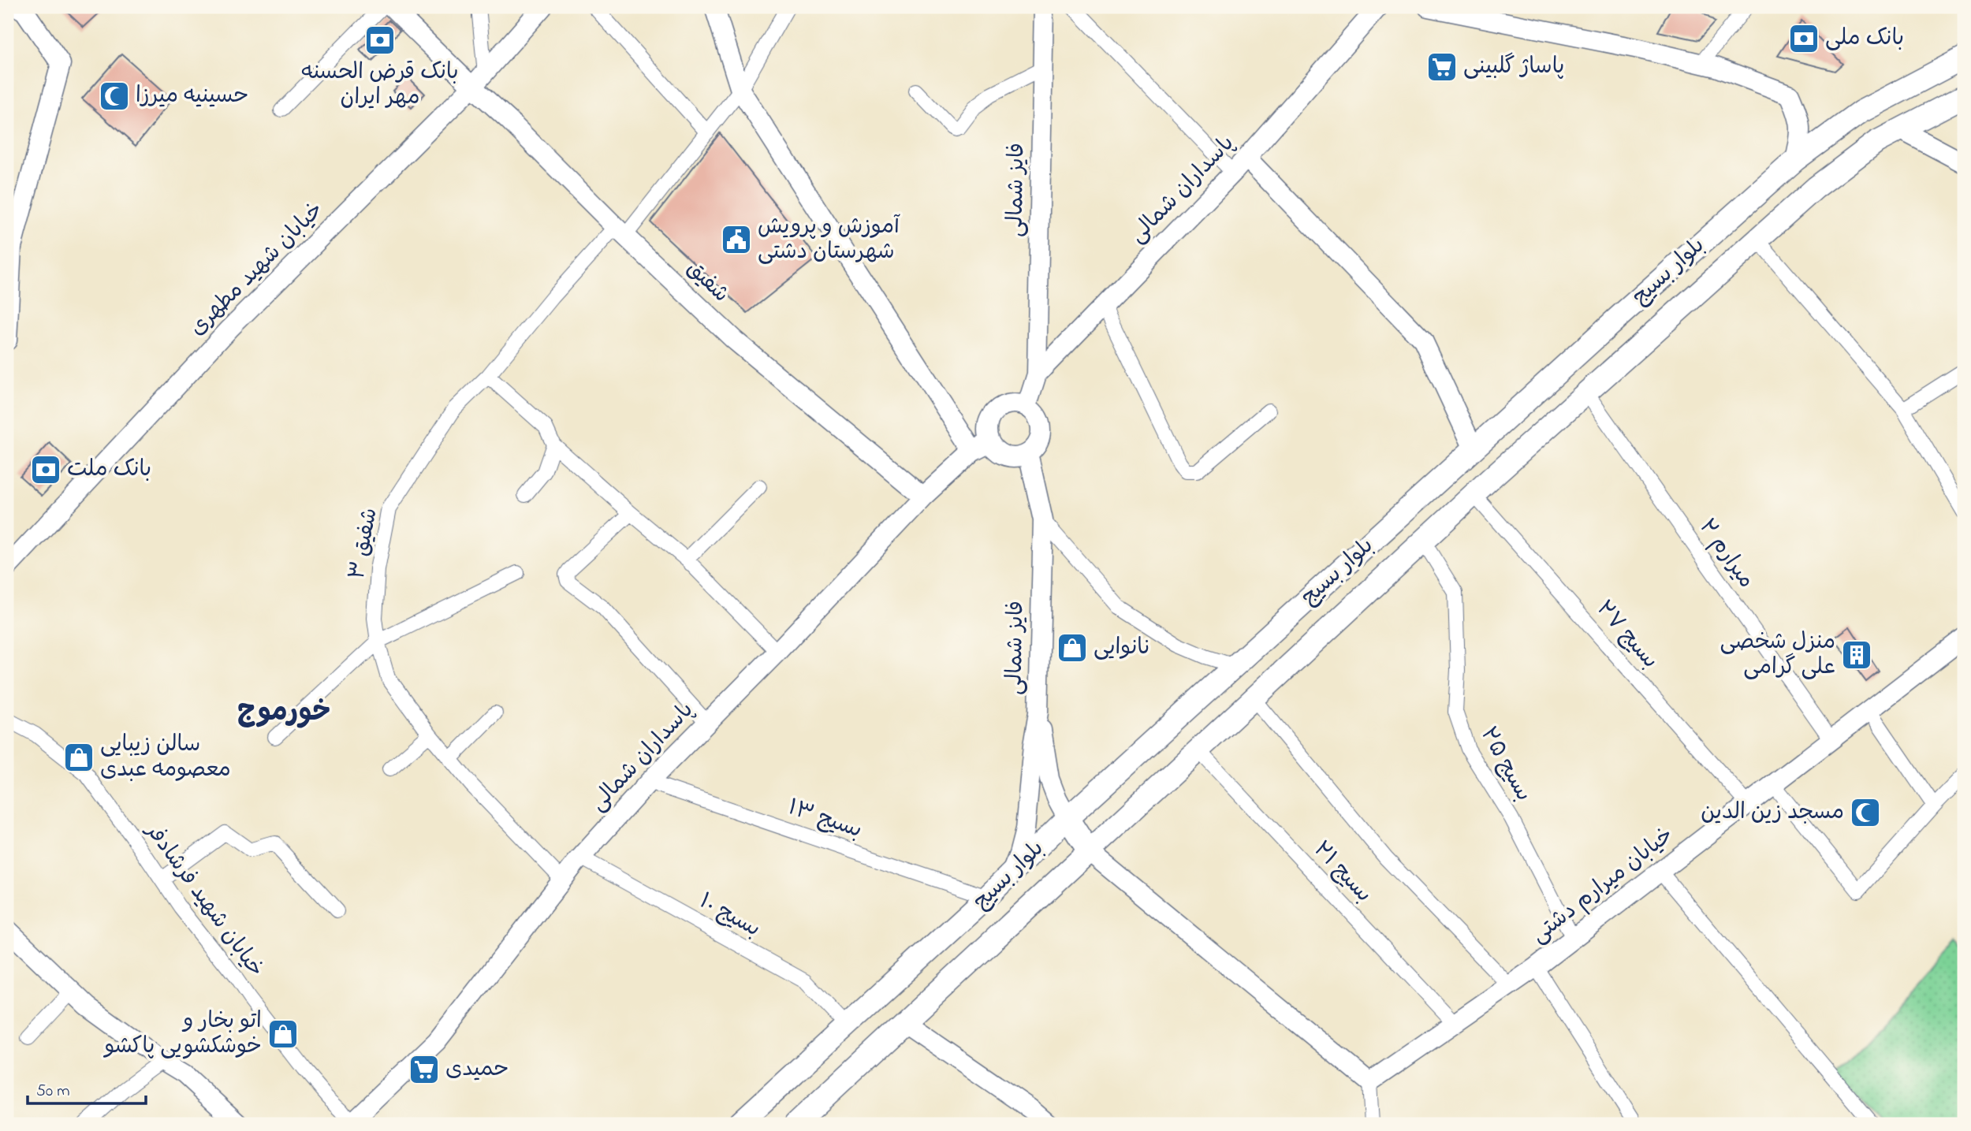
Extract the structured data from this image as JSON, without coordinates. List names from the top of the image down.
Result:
{
  "streets": {
    "main road": [
      "فایز شمالی",
      "پاسداران شمالی",
      "خیابان شهید مطهری",
      "بلوار بسیج",
      "شفیق",
      "خیابان میرارم دشتی"
    ],
    "street": [
      "شفیق ۳",
      "میرارم ۲",
      "بسیج ۲۷",
      "بسیج ۲۵",
      "بسیج ۱۳",
      "بسیج ۲۱",
      "خیابان شهید فرشادفر",
      "بسیج ۱۰"
    ]
  },
  "crossings": [
    ["فایز شمالی", "پاسداران شمالی"],
    ["فایز شمالی", "بلوار بسیج"],
    ["پاسداران شمالی", "شفیق"],
    ["پاسداران شمالی", "شفیق ۳"],
    ["پاسداران شمالی", "بسیج ۱۳"],
    ["پاسداران شمالی", "خیابان شهید فرشادفر"],
    ["پاسداران شمالی", "بسیج ۱۰"],
    ["خیابان شهید مطهری", "شفیق"],
    ["بلوار بسیج", "میرارم ۲"],
    ["بلوار بسیج", "بسیج ۲۷"],
    ["بلوار بسیج", "بسیج ۲۵"],
    ["بلوار بسیج", "بسیج ۱۳"],
    ["بلوار بسیج", "بسیج ۲۱"],
    ["بلوار بسیج", "بسیج ۱۰"],
    ["شفیق", "شفیق ۳"],
    ["میرارم ۲", "خیابان میرارم دشتی"],
    ["بسیج ۲۷", "خیابان میرارم دشتی"],
    ["بسیج ۲۵", "خیابان میرارم دشتی"],
    ["بسیج ۲۱", "خیابان میرارم دشتی"]
  ],
  "districts": ["خورموج"],
  "places": {
    "bank": ["بانک ملی", "بانک قرض الحسنه مهر ایران", "بانک ملت"],
    "supermarket": ["پاساژ گلبینی", "حمیدی"],
    "mosque": ["حسینیه میرزا", "مسجد زین الدین"],
    "public building": ["آموزش و پرویش شهرستان دشتی"],
    "shop": ["نانوایی", "سالن زیبایی معصومه عبدی", "اتو بخار و خوشکشویی پاکشو"],
    "building": ["منزل شخصی علی گرامی"]
  },
  "scale_bar": "50 m"
}
